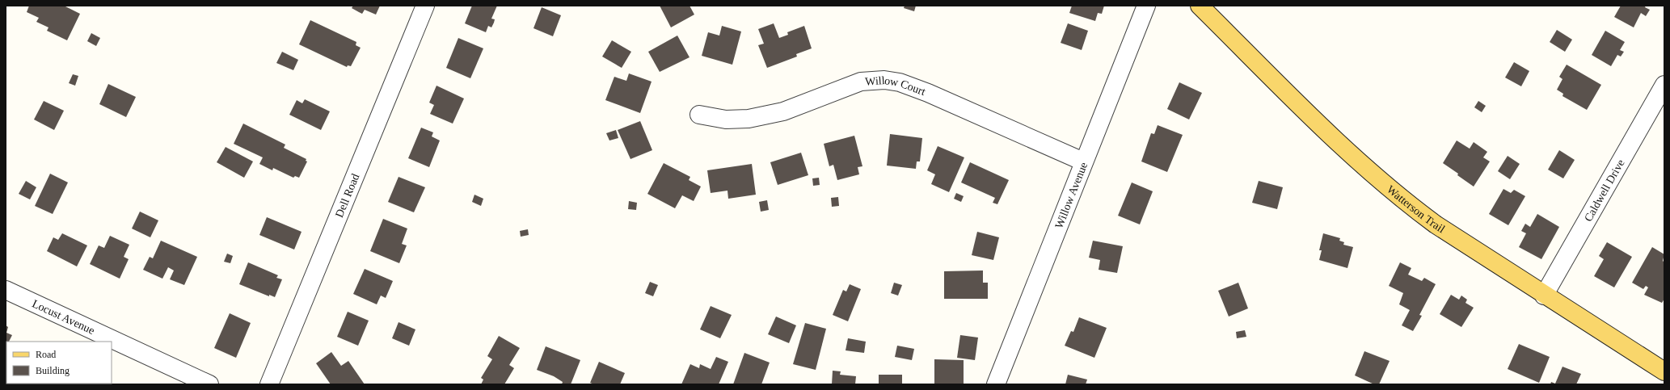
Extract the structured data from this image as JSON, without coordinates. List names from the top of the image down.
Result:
{
  "streets": {
    "main road": ["Watterson Trail"],
    "street": [
      "Willow Court",
      "Caldwell Drive",
      "Willow Avenue",
      "Dell Road",
      "Locust Avenue"
    ]
  },
  "crossings": [
    ["Willow Court", "Willow Avenue"],
    ["Caldwell Drive", "Watterson Trail"]
  ],
  "legend": ["Road", "Building"]
}
